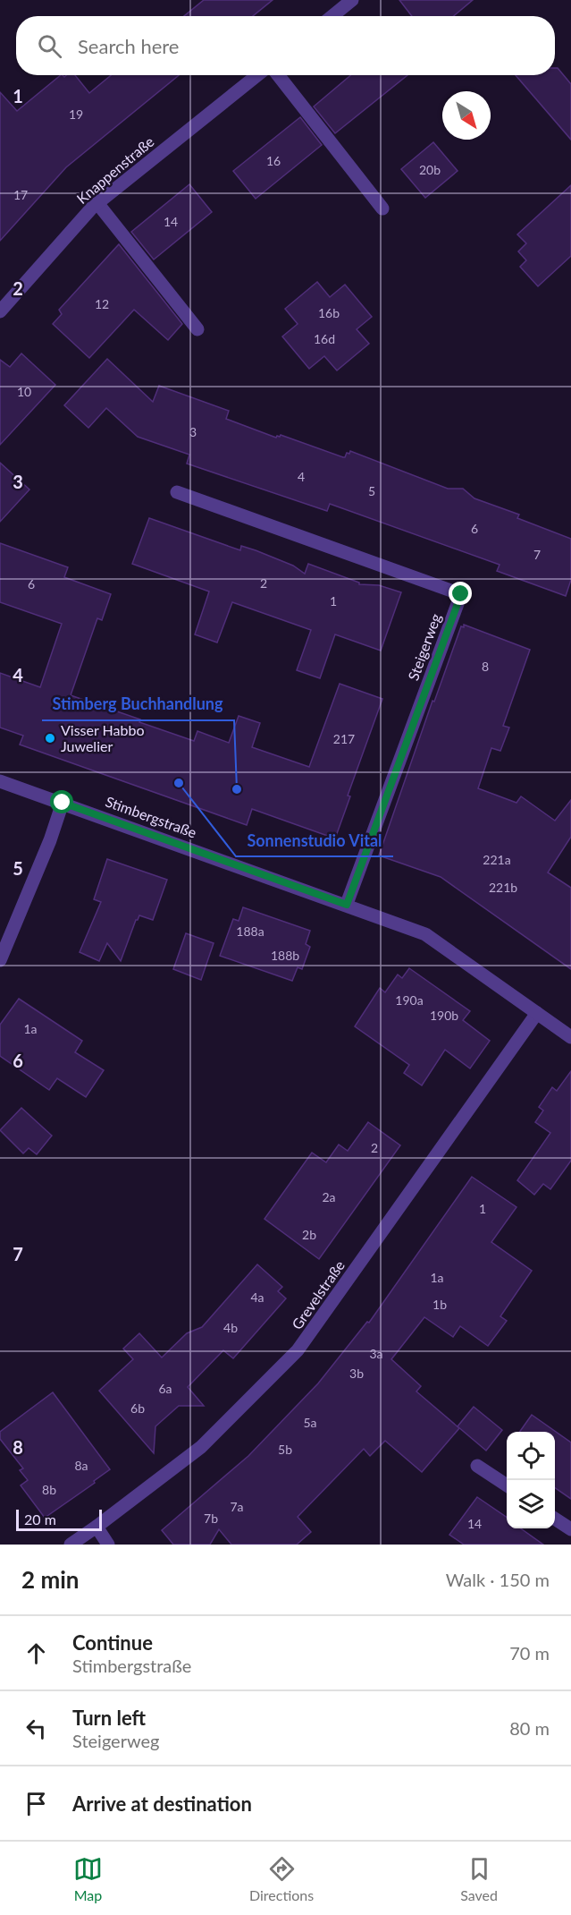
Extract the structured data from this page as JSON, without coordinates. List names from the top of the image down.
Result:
{
  "streets": {
    "street": [
      "Knappenstraße",
      "Steigerweg",
      "Stimbergstraße",
      "Grevelstraße"
    ]
  },
  "crossings": [
    ["Steigerweg", "Stimbergstraße"],
    ["Stimbergstraße", "Grevelstraße"]
  ],
  "places": ["Visser Habbo Juwelier", "Sonnenstudio Vital", "Stimberg Buchhandlung"],
  "house_numbers": [
    "19",
    "16",
    "20b",
    "17",
    "14",
    "12",
    "16b",
    "16d",
    "10",
    "3",
    "4",
    "5",
    "6",
    "7",
    "2",
    "6",
    "1",
    "8",
    "217",
    "221a",
    "221b",
    "188a",
    "188b",
    "190a",
    "190b",
    "1a",
    "2",
    "2a",
    "1",
    "2b",
    "1a",
    "4a",
    "1b",
    "4b",
    "3a",
    "3b",
    "6a",
    "6b",
    "5a",
    "5b",
    "8a",
    "8b",
    "7a",
    "7b",
    "14"
  ],
  "scale_bar": "20 m",
  "north": "bottom right",
  "page": {
    "search": "Search here",
    "scale": "20 m",
    "heading": ["2 min", "Walk · 150 m"],
    "list": [
      ["Continue", "Stimbergstraße", "70 m"],
      ["Turn left", "Steigerweg", "80 m"],
      "Arrive at destination"
    ],
    "nav": ["Map", "Directions", "Saved"]
  },
  "grid": {
    "rows": [
      "1",
      "2",
      "3",
      "4",
      "5",
      "6",
      "7",
      "8"
    ]
  }
}
